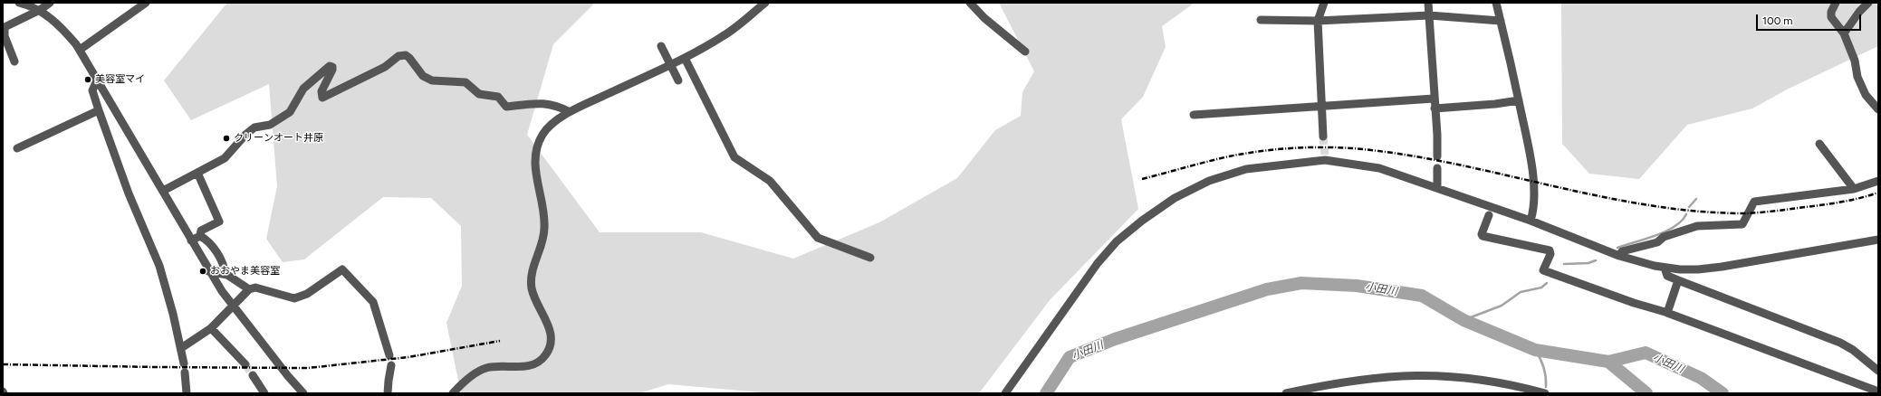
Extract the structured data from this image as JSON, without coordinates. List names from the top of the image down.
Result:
{
  "water": ["小田川"],
  "places": ["美容室マイ", "クリーンオート井原", "おおやま美容室"],
  "scale_bar": "100 m"
}
